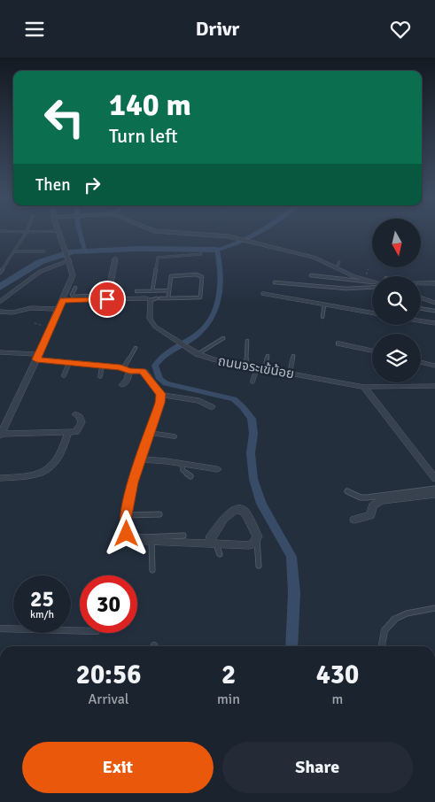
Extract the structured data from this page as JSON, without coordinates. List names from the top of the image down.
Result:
{
  "streets": {
    "street": ["ถนนจระเข้น้อย"]
  },
  "north": "bottom",
  "page": {
    "header": "Drivr",
    "turn": ["140 m", "Turn left"],
    "then": "Then",
    "speed": "25 km/h",
    "limit": "30",
    "eta": [
      "20:56",
      "Arrival",
      "2",
      "min",
      "430",
      "m"
    ],
    "buttons": ["Exit", "Share"]
  }
}
